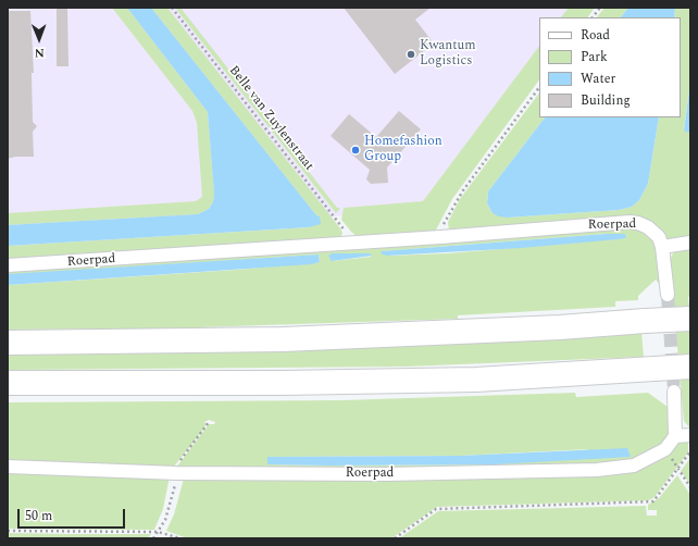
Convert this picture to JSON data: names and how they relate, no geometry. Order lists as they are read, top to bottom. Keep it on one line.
{"streets":{"street":["Roerpad"],"path":["Belle van Zuylenstraat"]},"crossings":[["Belle van Zuylenstraat","Roerpad"]],"places":["Kwantum Logistics","Homefashion Group"],"legend":["Road","Park","Water","Building"],"scale_bar":"50 m","north":"bottom"}
